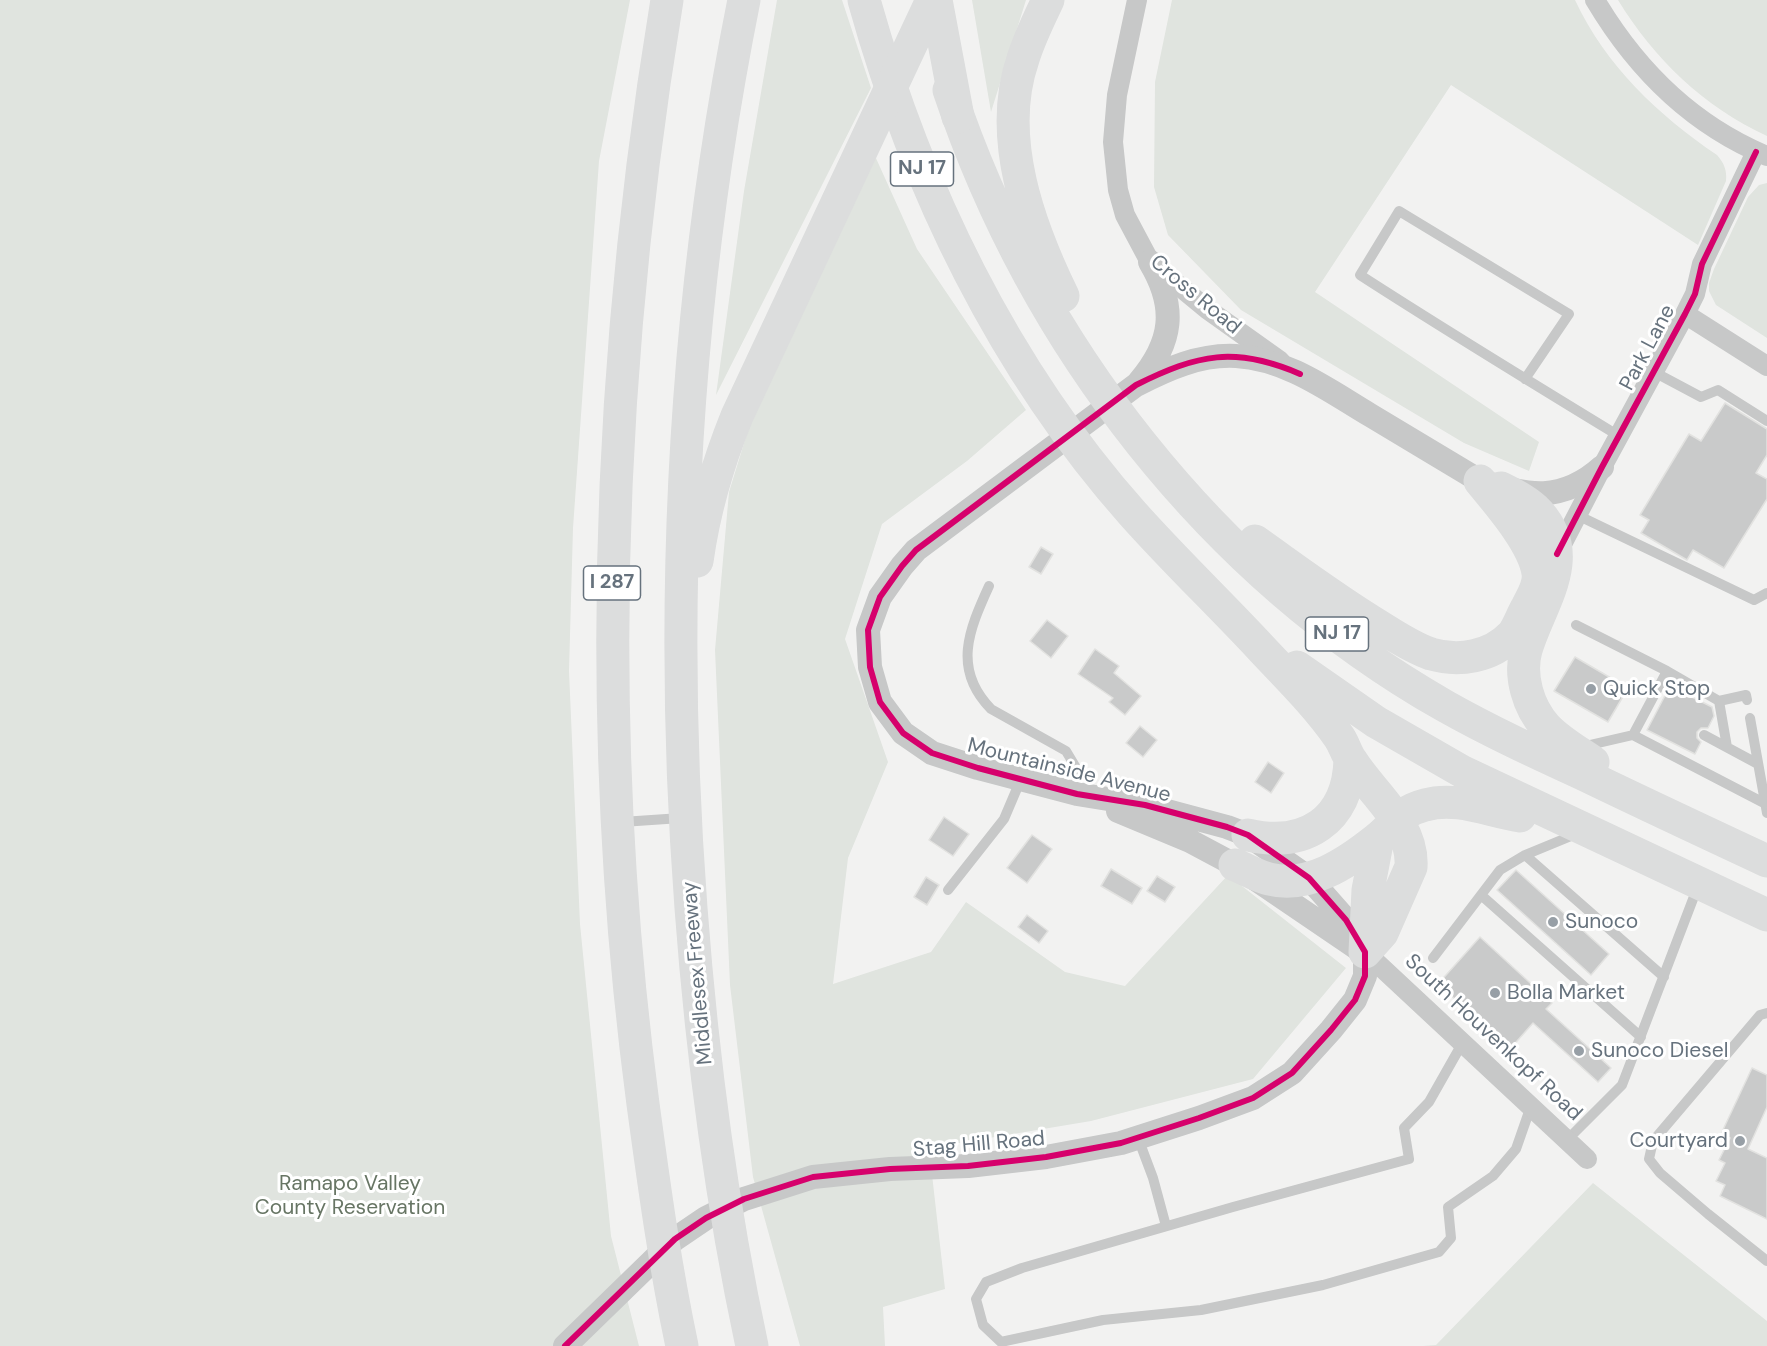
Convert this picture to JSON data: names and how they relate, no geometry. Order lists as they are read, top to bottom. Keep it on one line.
{"streets":{"highway":["NJ 17","I 287","Middlesex Freeway"],"street":["Cross Road","Park Lane","Mountainside Avenue","South Houvenkopf Road","Stag Hill Road"]},"crossings":[["Cross Road","Mountainside Avenue"],["Mountainside Avenue","South Houvenkopf Road"],["Mountainside Avenue","Stag Hill Road"],["South Houvenkopf Road","Stag Hill Road"]],"parks":["Ramapo Valley County Reservation"],"places":["Quick Stop","Sunoco","Bolla Market","Sunoco Diesel","Courtyard"]}
